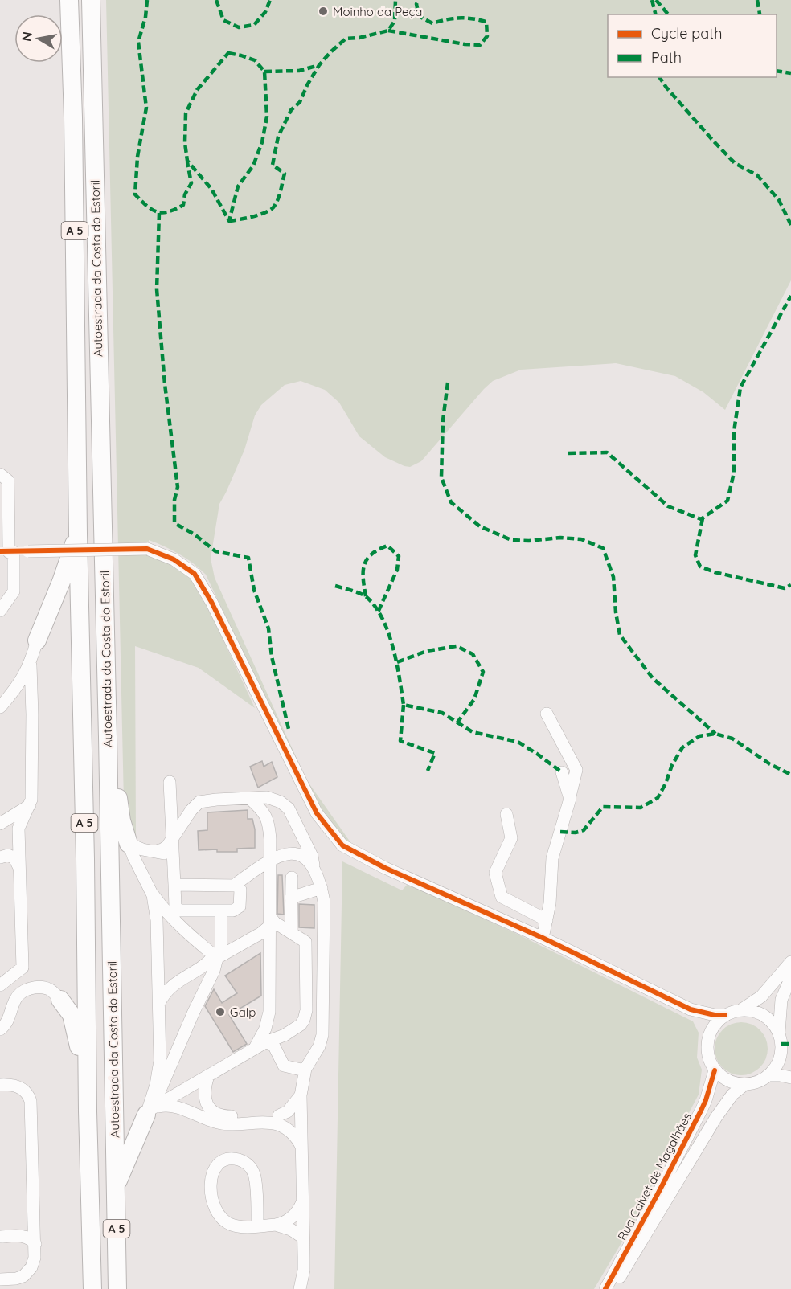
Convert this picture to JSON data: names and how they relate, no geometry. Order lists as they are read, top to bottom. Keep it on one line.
{"streets":{"highway":["A 5","Autoestrada da Costa do Estoril"],"street":["Rua Calvet de Magalhães"]},"places":["Moinho da Peça","Galp"],"legend":["Cycle path","Path"],"north":"left"}
